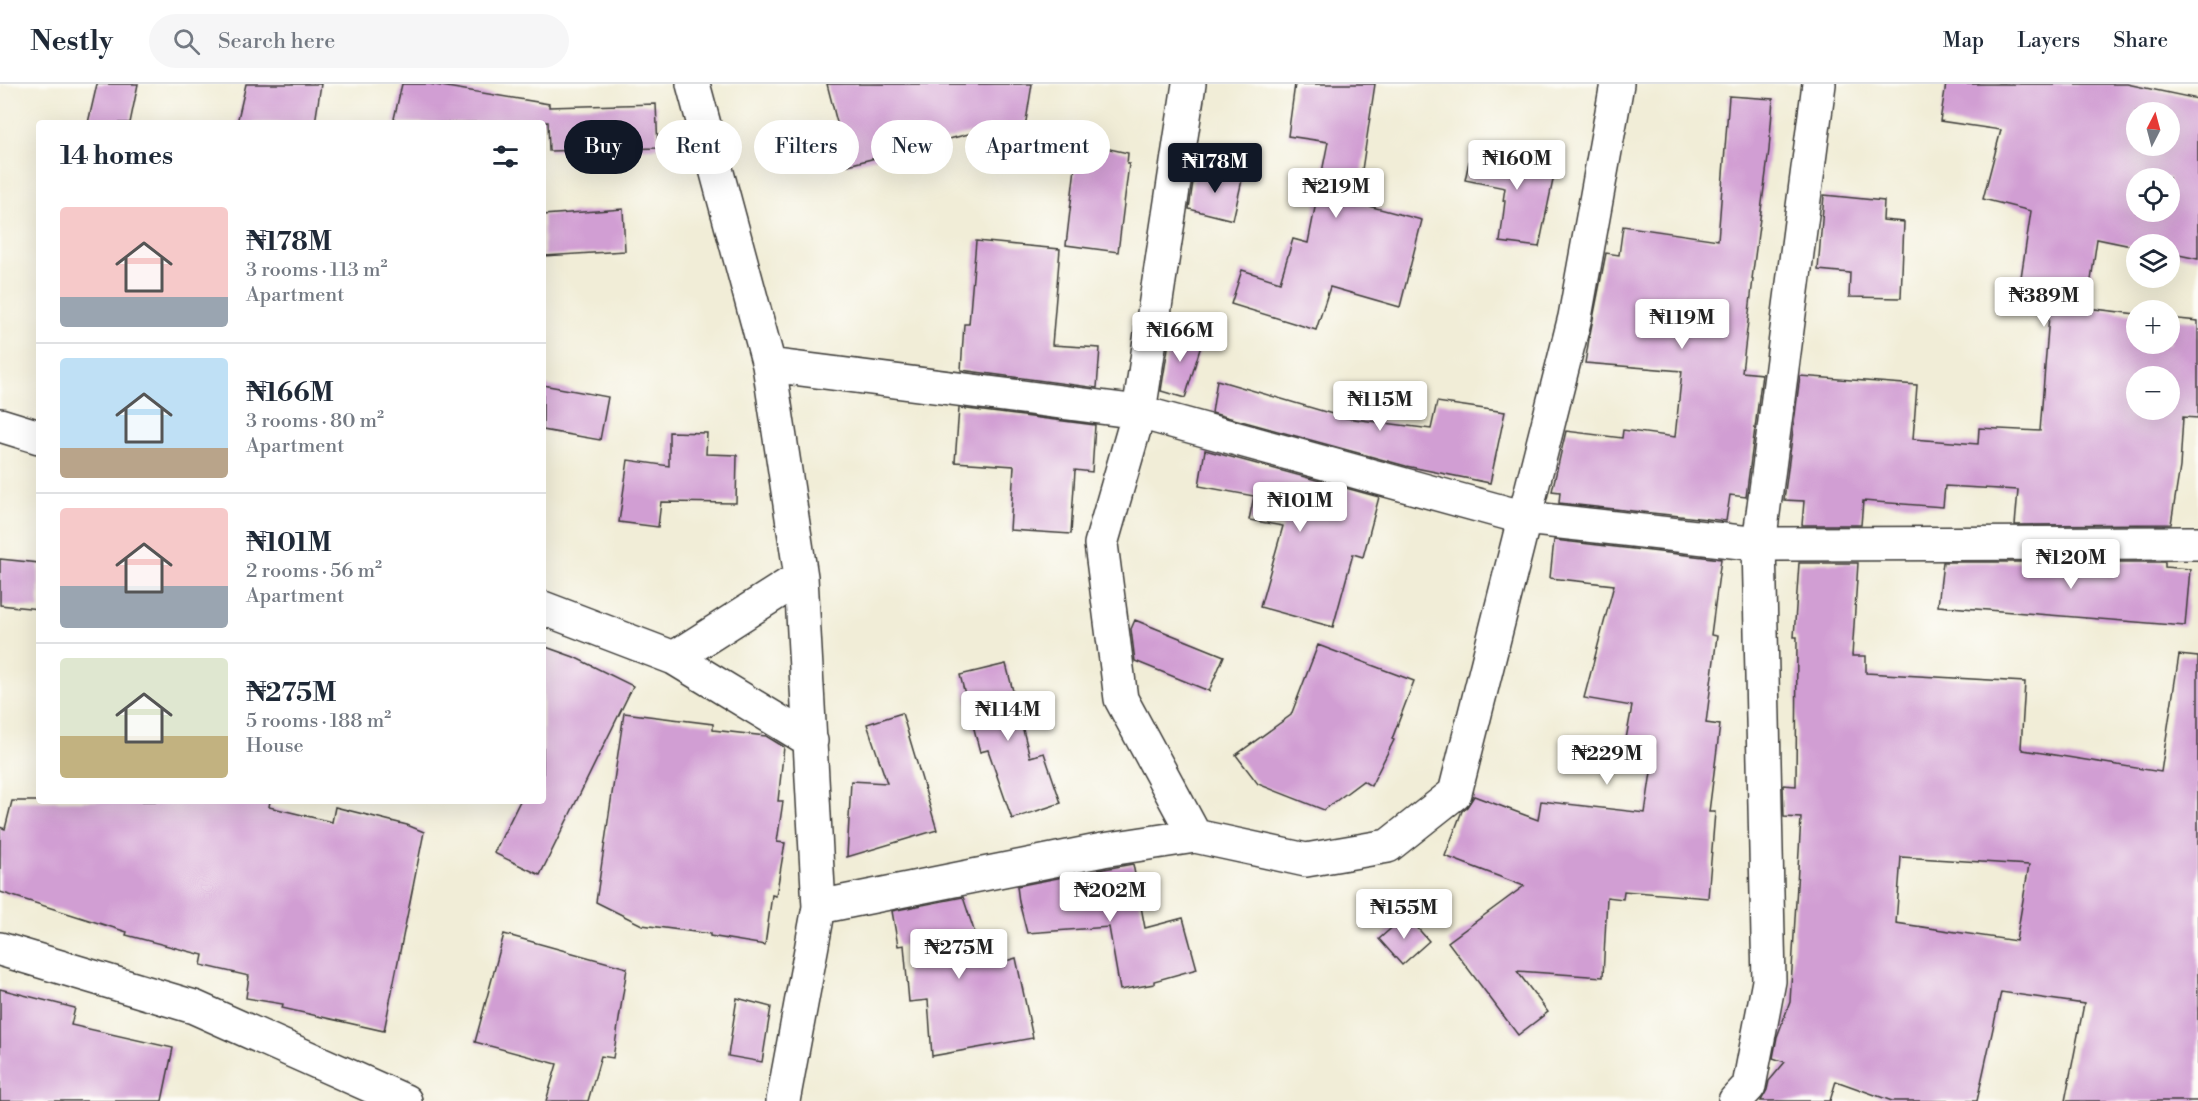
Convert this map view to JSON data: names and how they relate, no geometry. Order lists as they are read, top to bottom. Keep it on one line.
{"north":"top","page":{"header":"Nestly","search":"Search here","nav":["Map","Layers","Share"],"map_buttons":["+","−"],"chip":["Buy","Rent","Filters","New","Apartment"],"heading":"14 homes","price":["₦160M","₦178M","₦219M","₦389M","₦119M","₦166M","₦115M","₦101M","₦120M","₦114M","₦229M","₦202M","₦155M","₦275M"],"list":[{"name":"₦178M","note":"3 rooms · 113 m² · Apartment"},{"name":"₦166M","note":"3 rooms · 80 m² · Apartment"},{"name":"₦101M","note":"2 rooms · 56 m² · Apartment"},{"name":"₦275M","note":"5 rooms · 188 m² · House"}]}}
